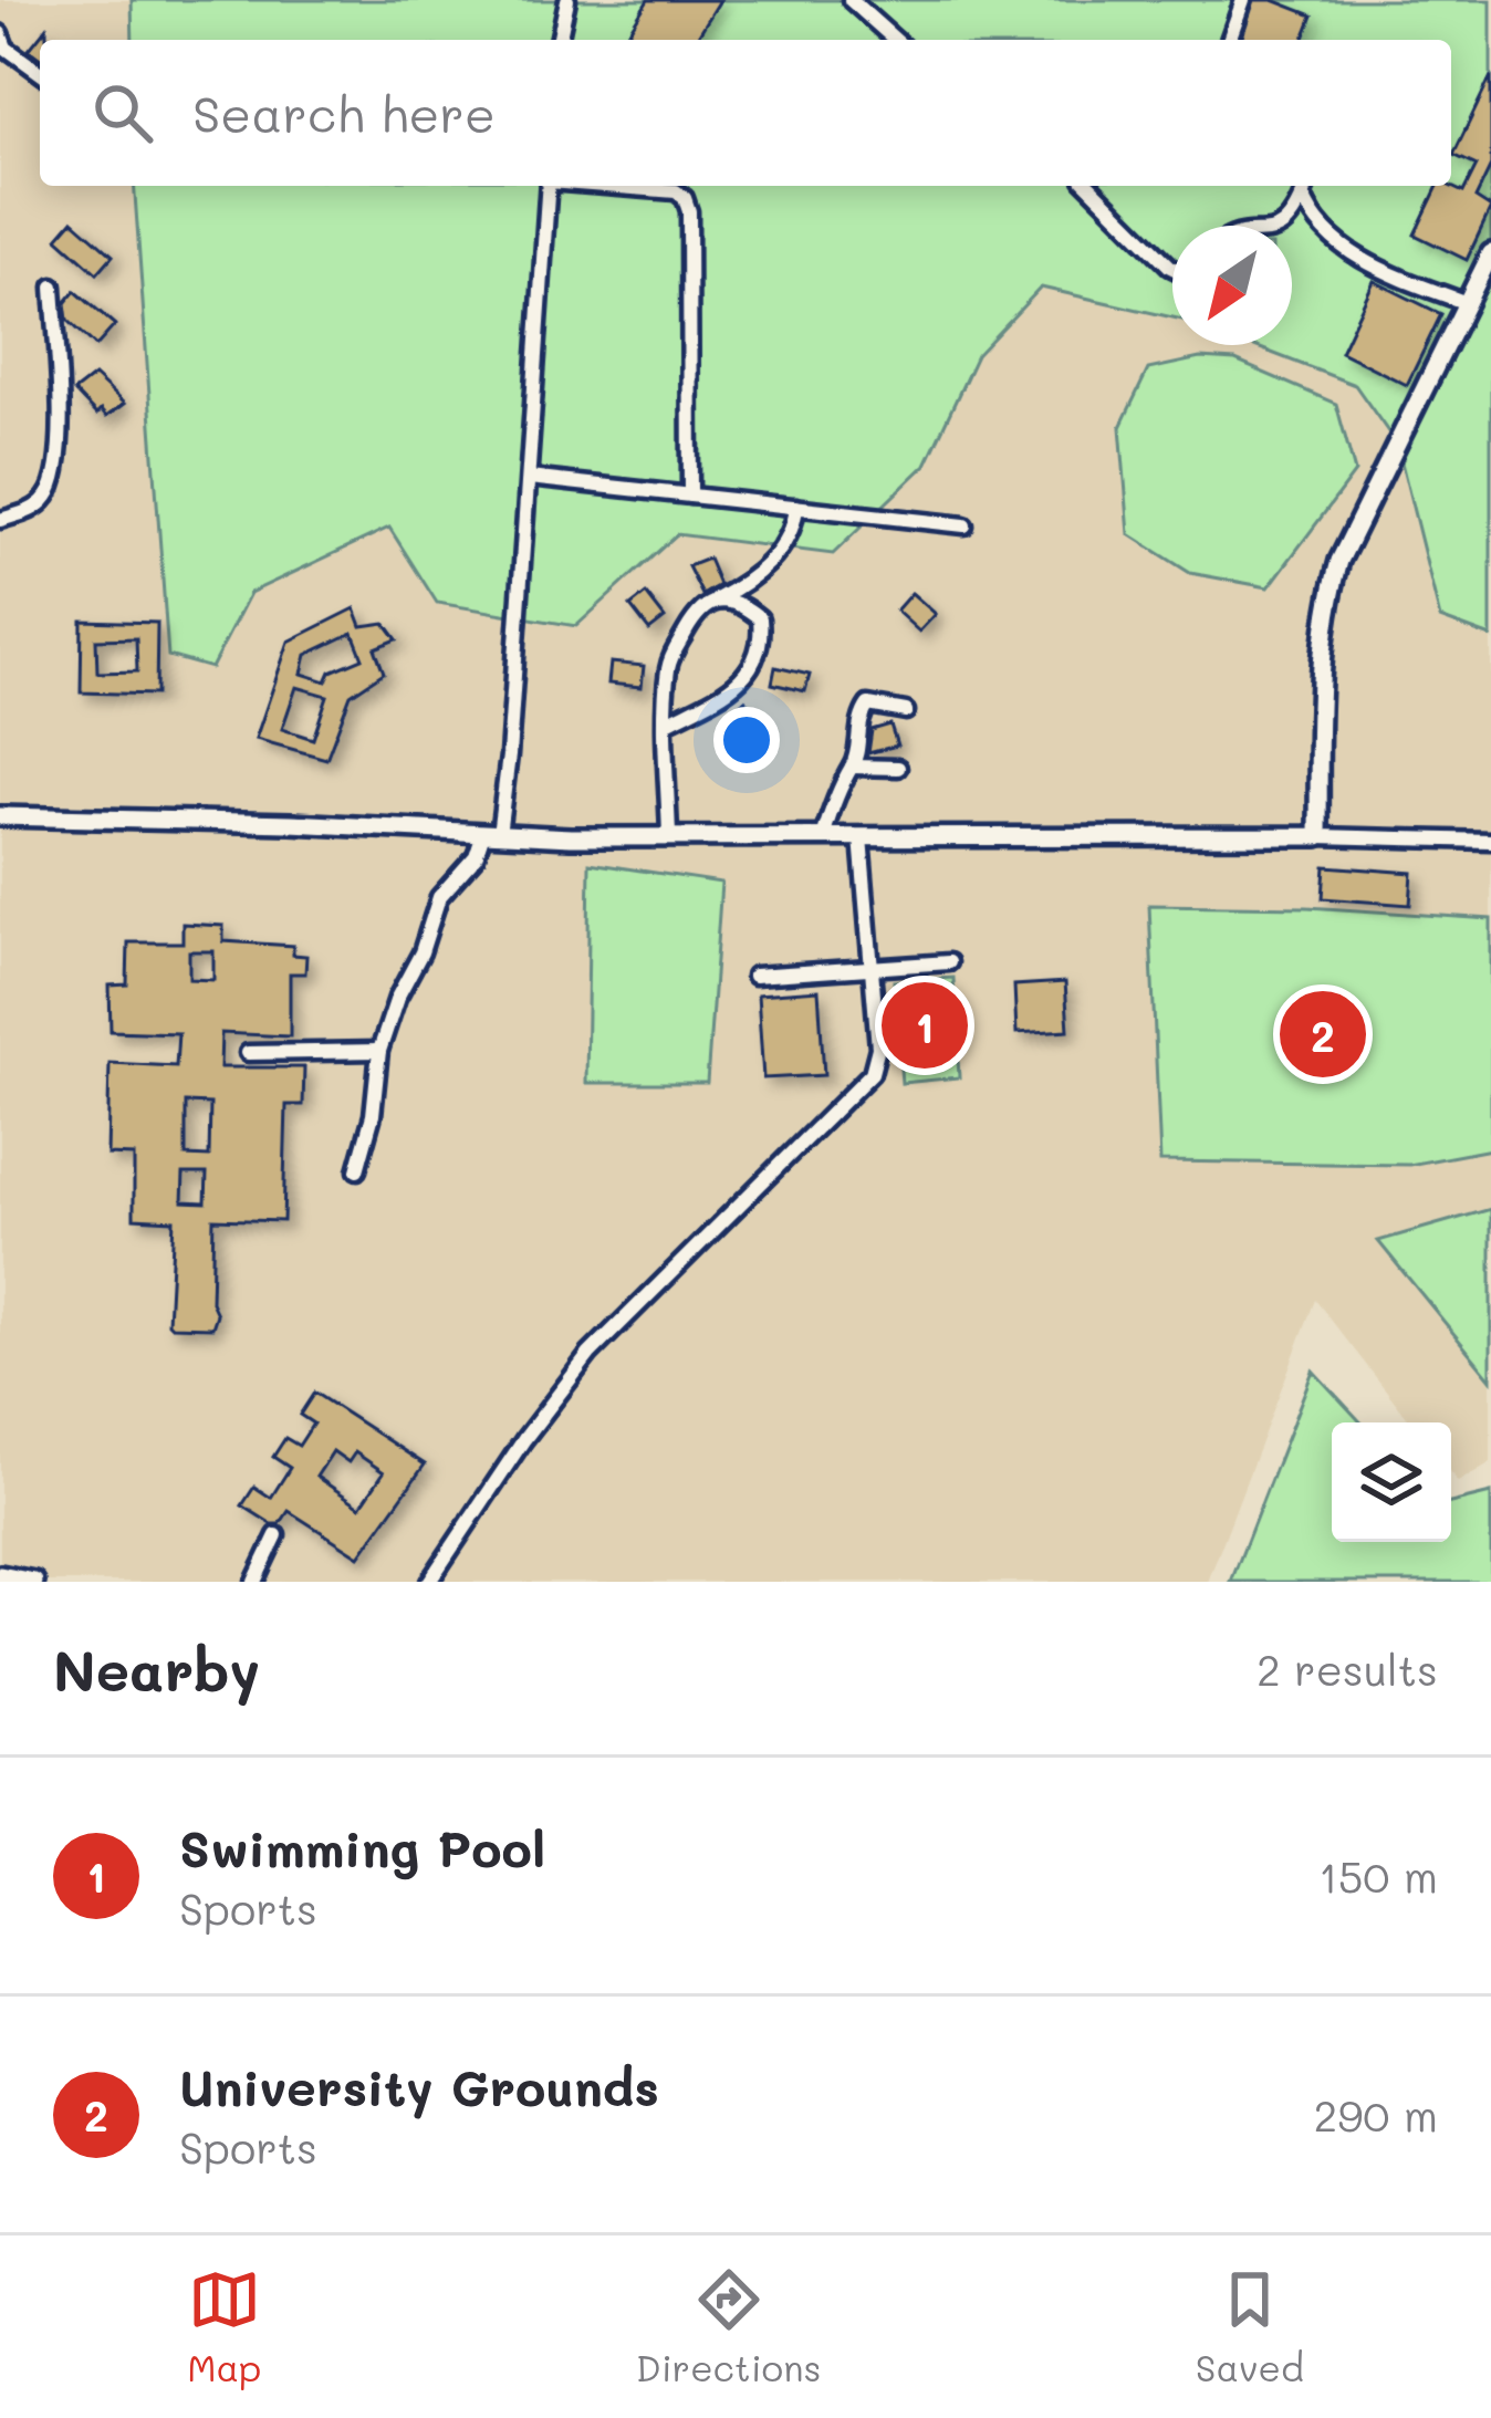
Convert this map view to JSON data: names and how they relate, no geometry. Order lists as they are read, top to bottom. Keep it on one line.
{"north":"bottom left","page":{"search":"Search here","pins":["1","2"],"heading":["Nearby","2 results"],"list":[{"mark":"1","name":"Swimming Pool","note":"Sports","value":"150 m"},{"mark":"2","name":"University Grounds","note":"Sports","value":"290 m"}],"nav":["Map","Directions","Saved"]}}
